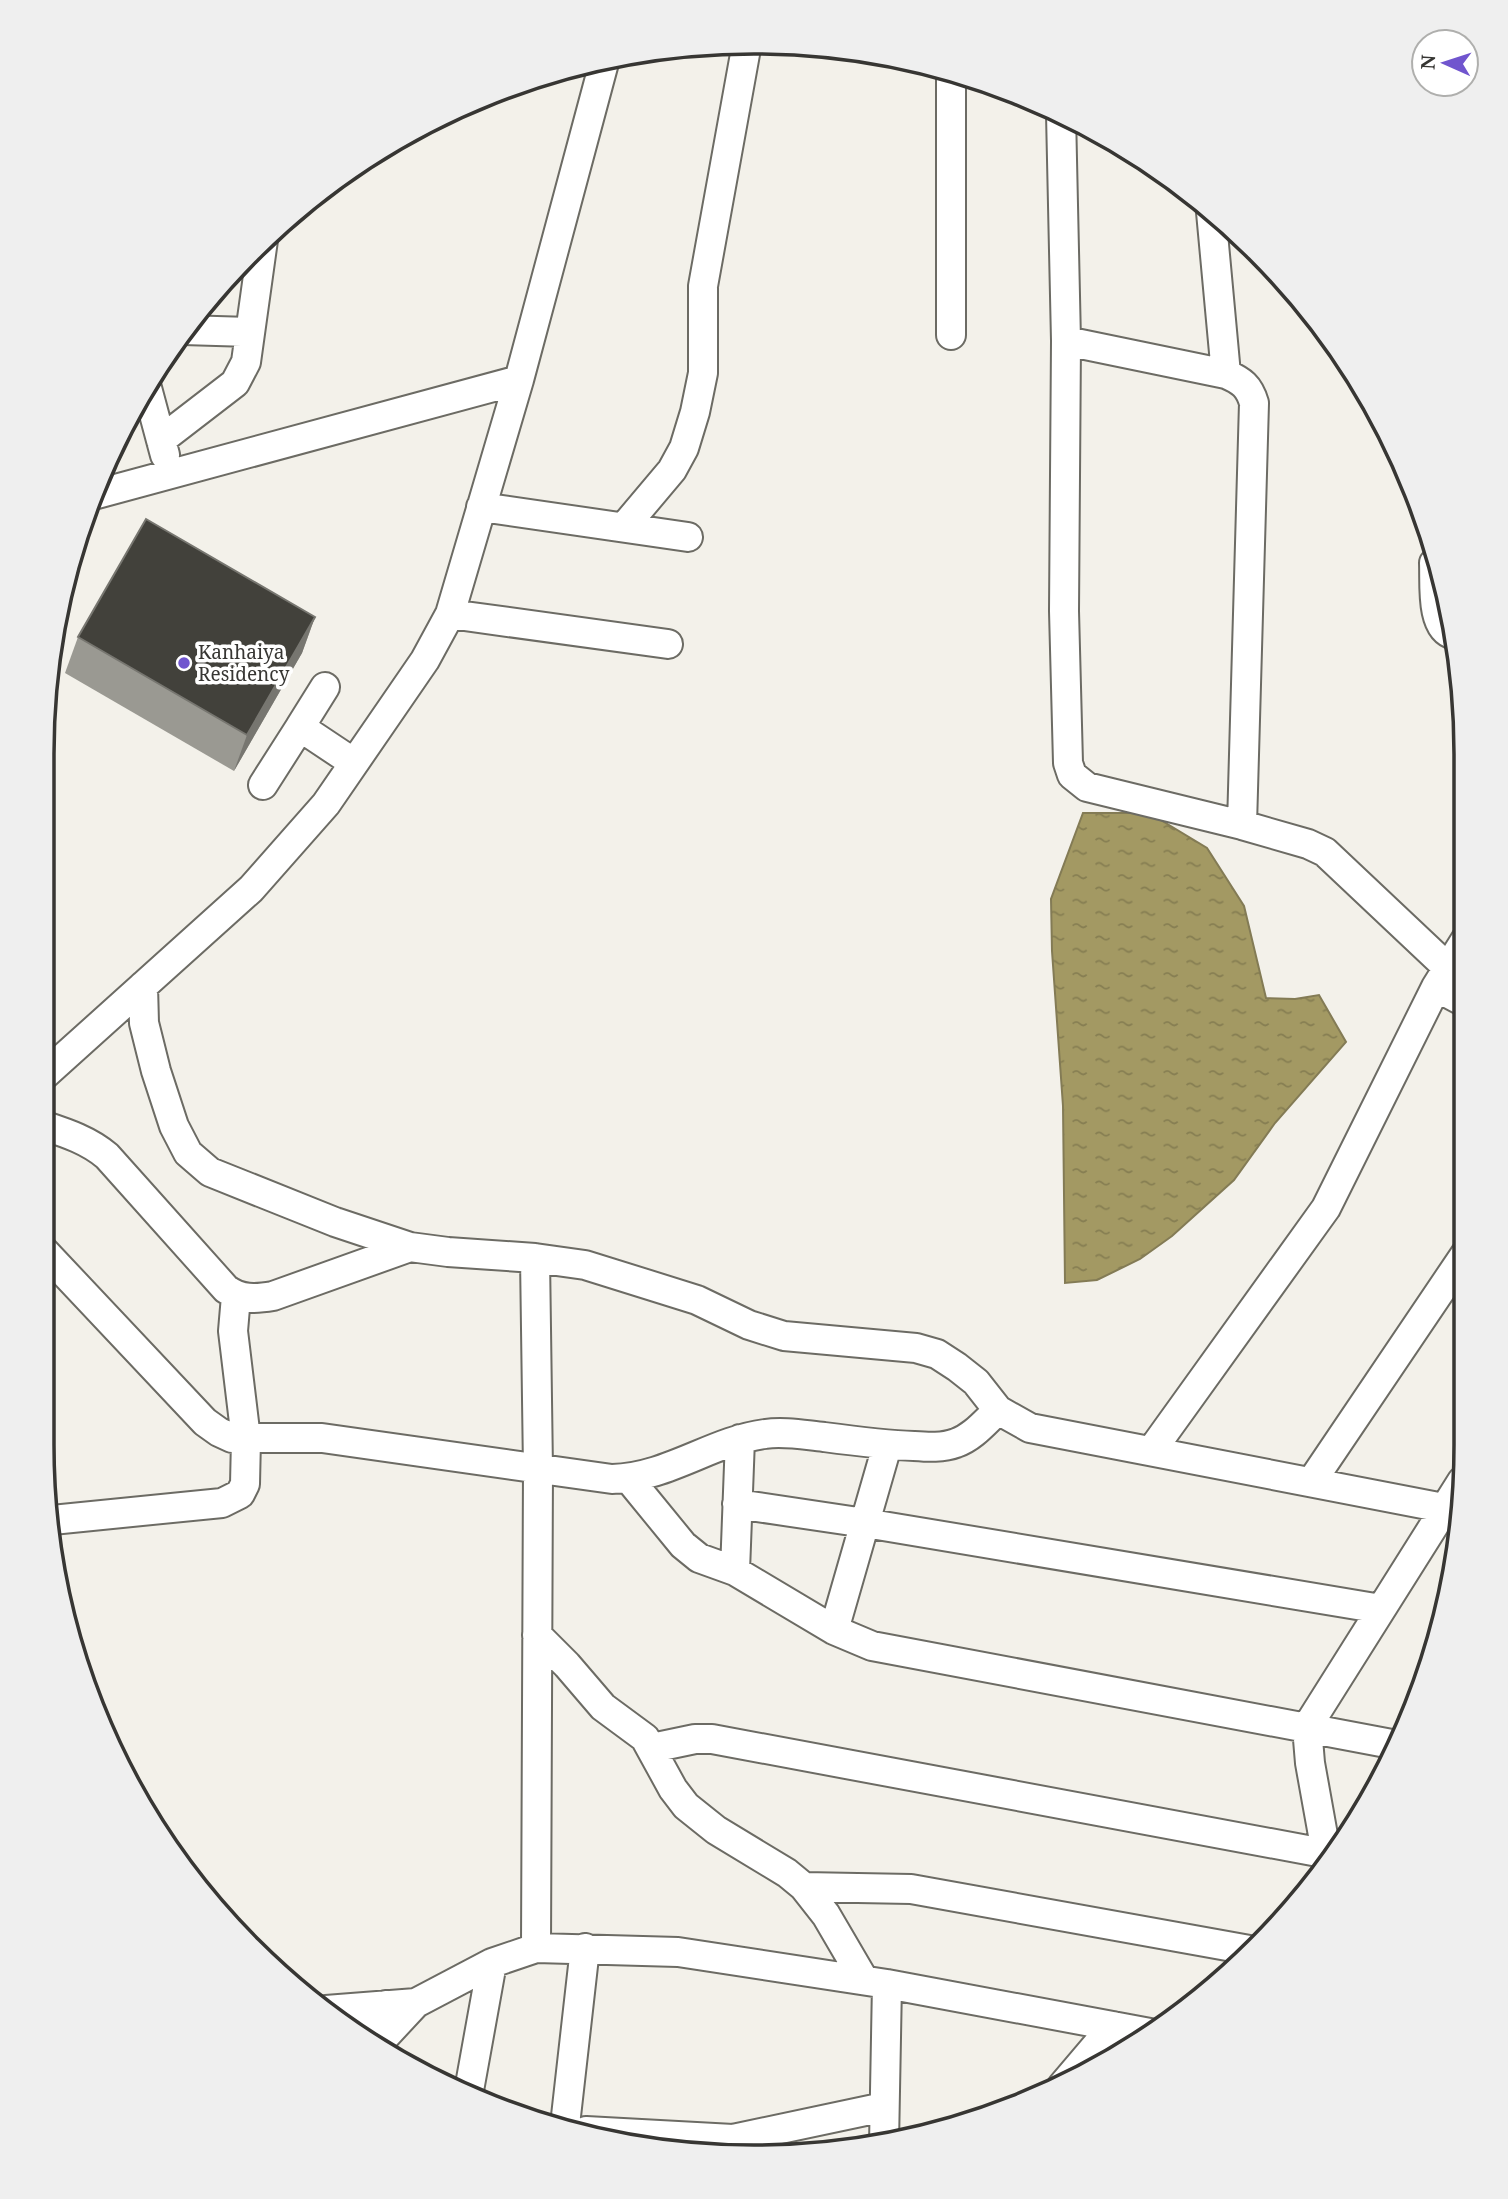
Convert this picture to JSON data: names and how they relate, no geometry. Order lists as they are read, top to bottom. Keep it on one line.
{"places":["Kanhaiya Residency"],"north":"left"}
